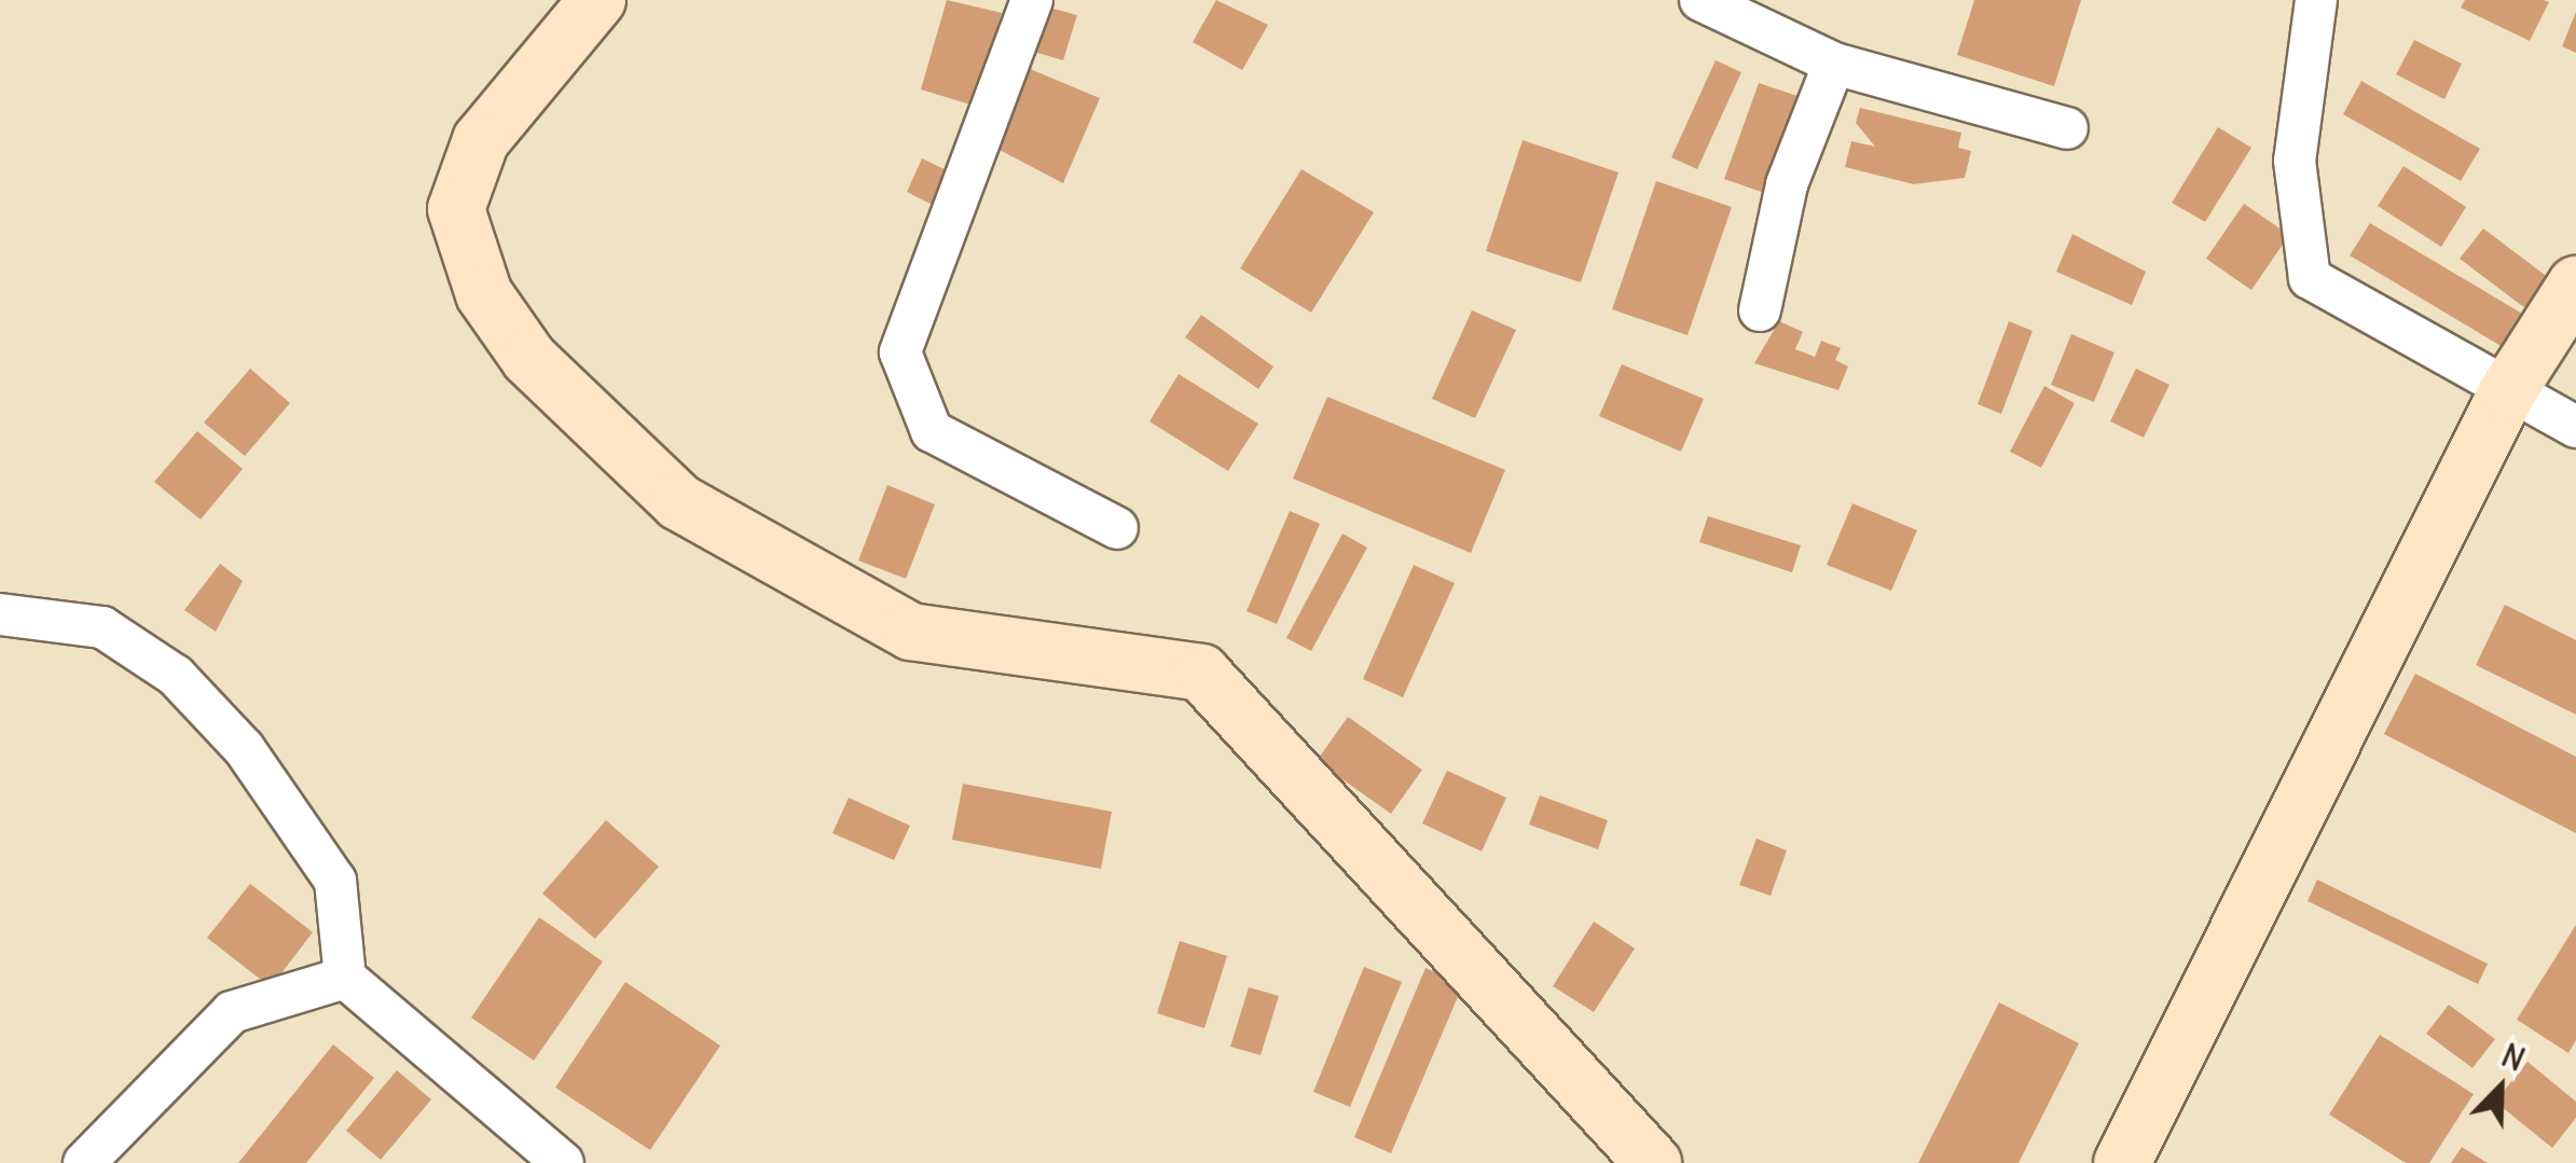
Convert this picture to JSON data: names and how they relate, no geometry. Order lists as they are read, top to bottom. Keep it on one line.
{"north":"top right"}
